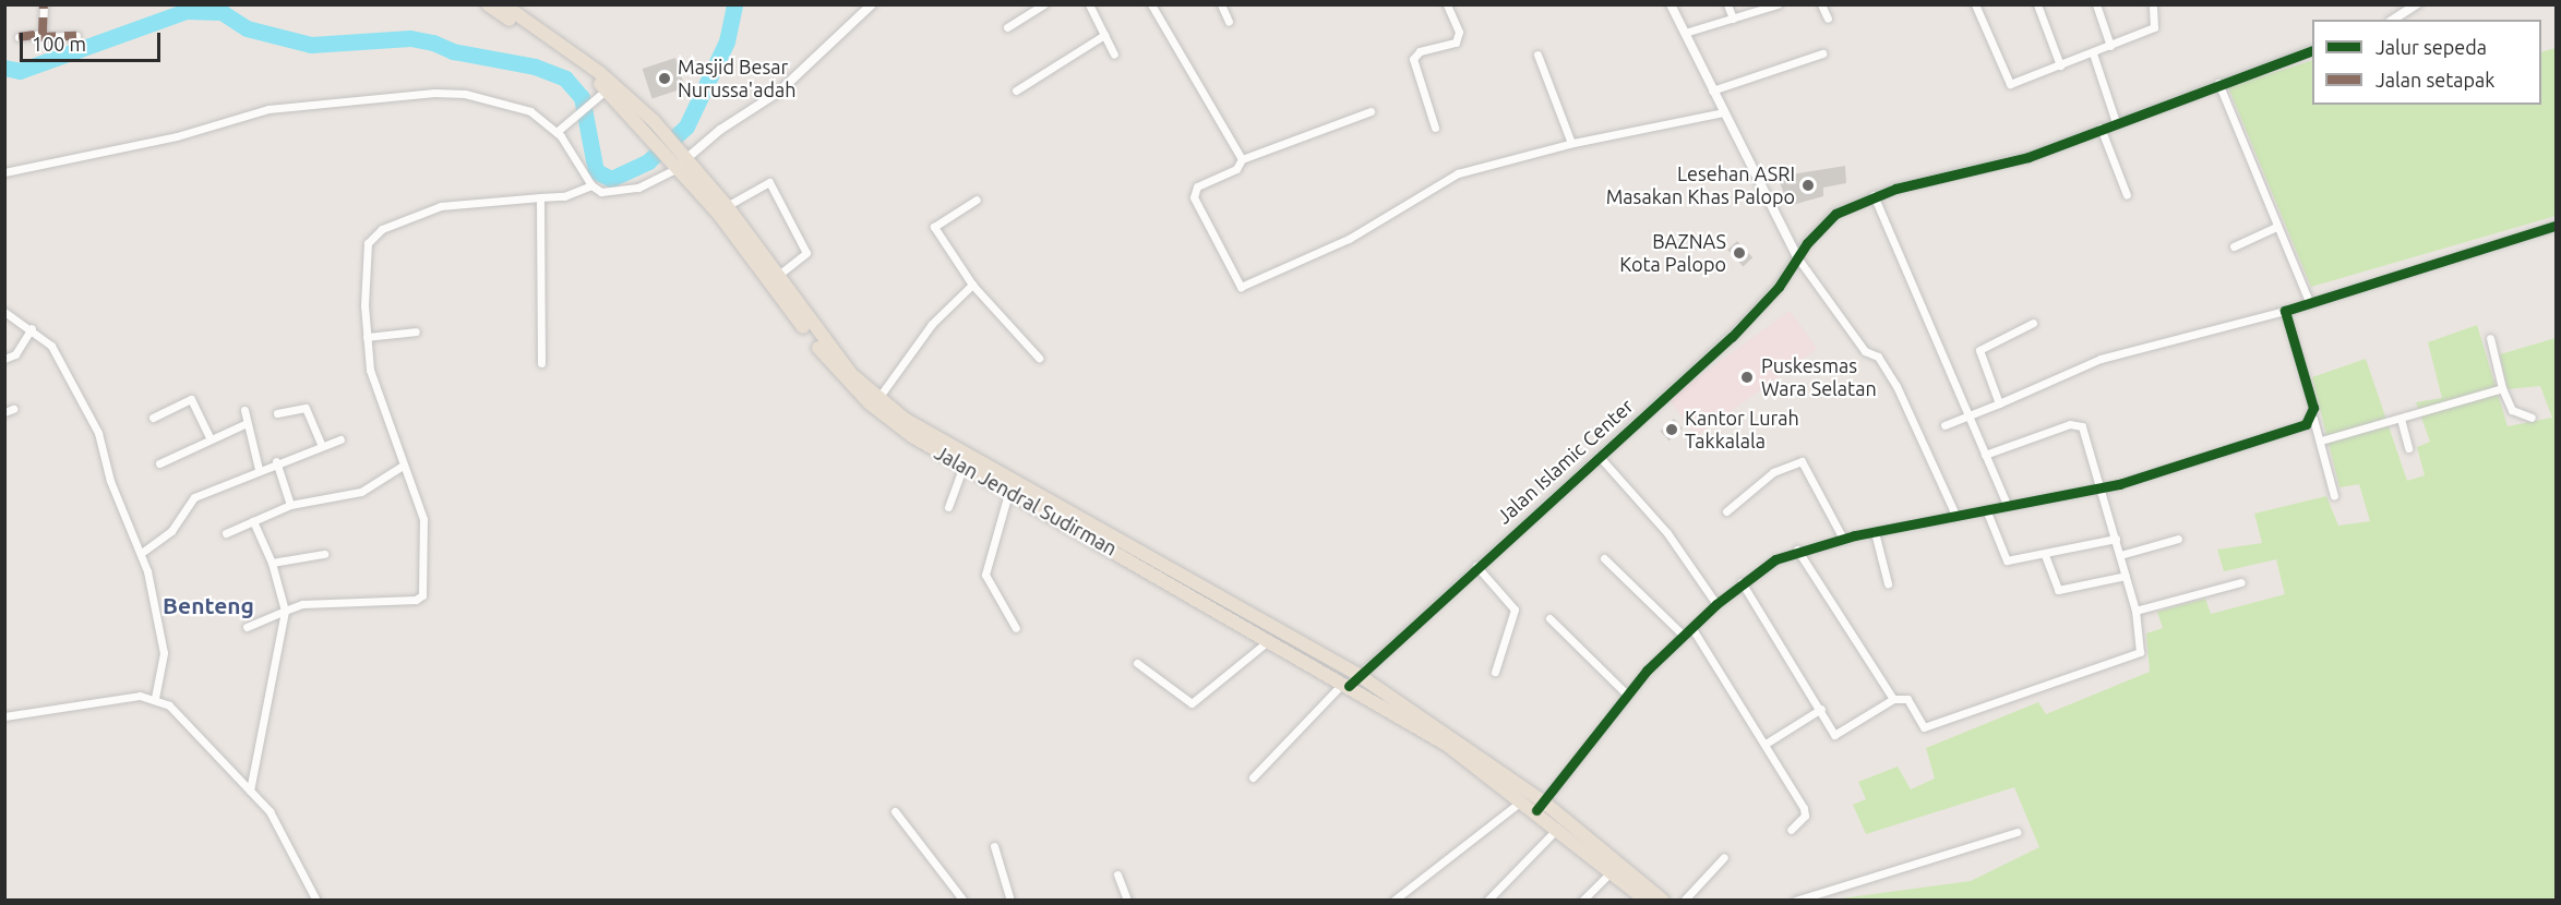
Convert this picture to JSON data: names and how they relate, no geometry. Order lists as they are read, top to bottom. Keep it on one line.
{"streets":{"highway":["Jalan Jendral Sudirman"],"street":["Jalan Islamic Center"]},"crossings":[["Jalan Islamic Center","Jalan Jendral Sudirman"]],"districts":["Benteng"],"places":["Masjid Besar Nurussa'adah","Lesehan ASRI Masakan Khas Palopo","BAZNAS Kota Palopo","Puskesmas Wara Selatan","Kantor Lurah Takkalala"],"legend":["Jalur sepeda","Jalan setapak"],"scale_bar":"100 m"}
